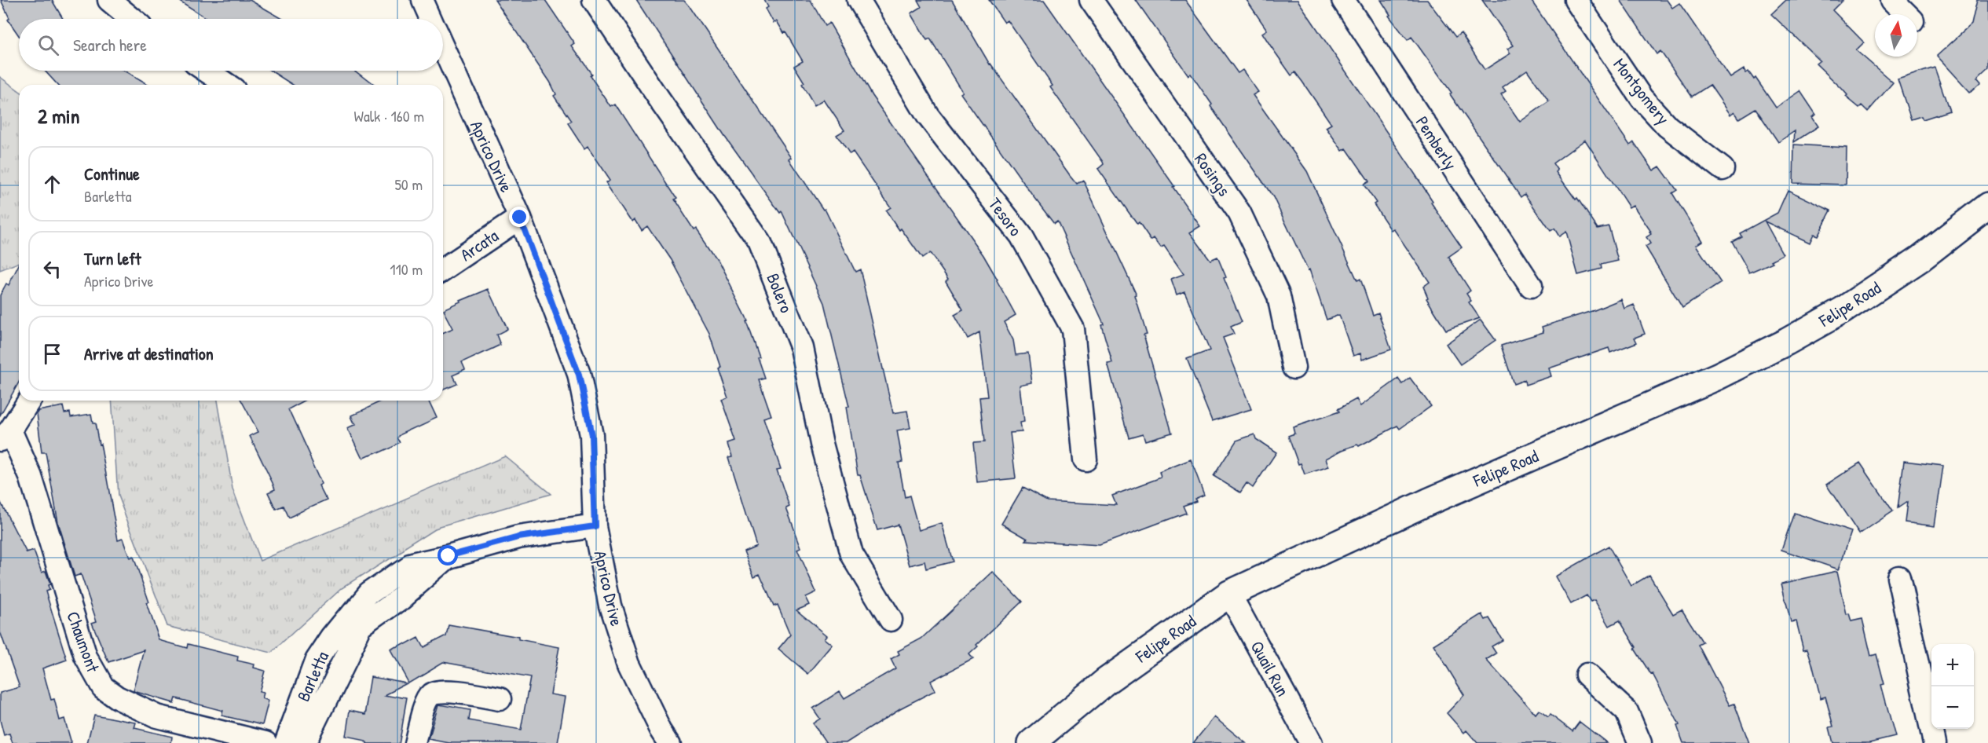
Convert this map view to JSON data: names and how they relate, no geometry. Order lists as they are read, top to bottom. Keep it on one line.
{"streets":{"main road":["Felipe Road"],"street":["Montgomery","Pemberly","Aprico Drive","Rosings","Tesoro","Arcata","Bolero","Chaumont","Quail Run","Barletta"]},"crossings":[["Aprico Drive","Arcata"],["Aprico Drive","Barletta"],["Felipe Road","Quail Run"]],"north":"top","page":{"search":"Search here","heading":["2 min","Walk · 160 m"],"list":[["Continue","Barletta","50 m"],["Turn left","Aprico Drive","110 m"],"Arrive at destination"],"map_buttons":["+","−"]}}
